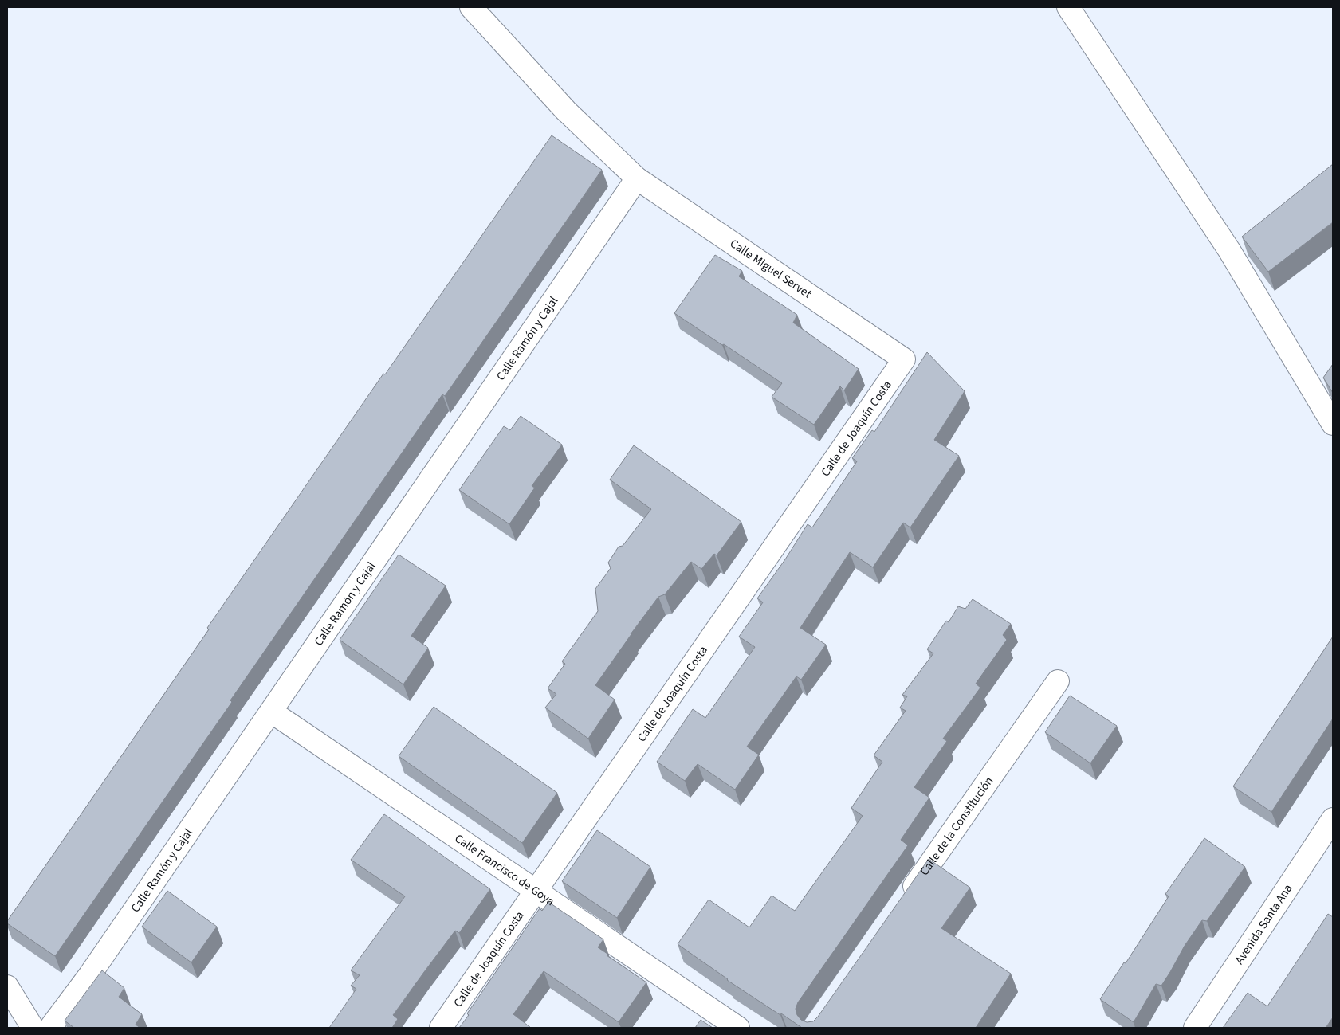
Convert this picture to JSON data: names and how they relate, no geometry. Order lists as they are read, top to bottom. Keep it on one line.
{"streets":{"street":["Calle Miguel Servet","Calle Ramón y Cajal","Calle de Joaquín Costa","Calle de la Constitución","Calle Francisco de Goya","Avenida Santa Ana"]},"crossings":[["Calle Miguel Servet","Calle Ramón y Cajal"],["Calle Miguel Servet","Calle de Joaquín Costa"],["Calle Ramón y Cajal","Calle Francisco de Goya"],["Calle de Joaquín Costa","Calle Francisco de Goya"]]}
